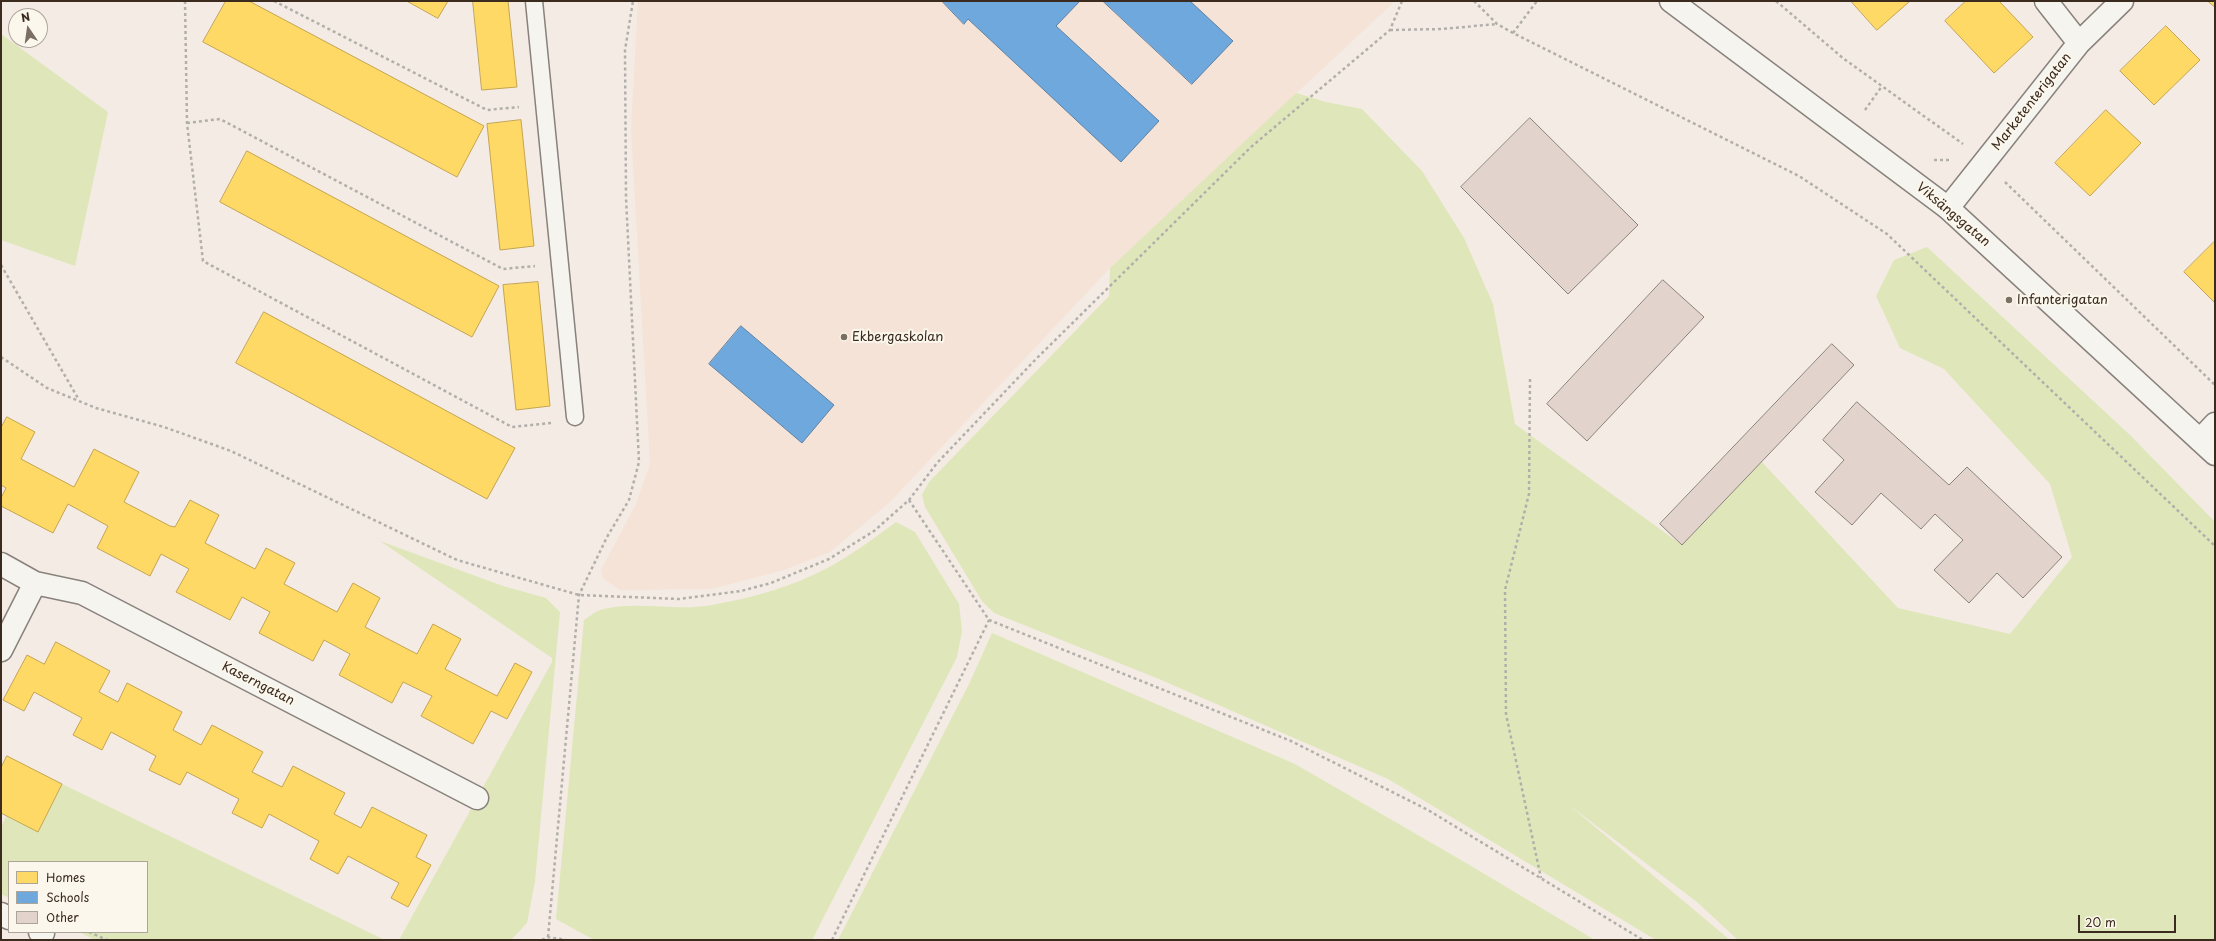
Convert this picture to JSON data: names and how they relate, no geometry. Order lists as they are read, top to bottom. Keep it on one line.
{"streets":{"street":["Marketenterigatan","Viksängsgatan","Kaserngatan"]},"crossings":[["Marketenterigatan","Viksängsgatan"]],"places":["Infanterigatan","Ekbergaskolan"],"legend":["Homes","Schools","Other"],"scale_bar":"20 m","north":"top"}
